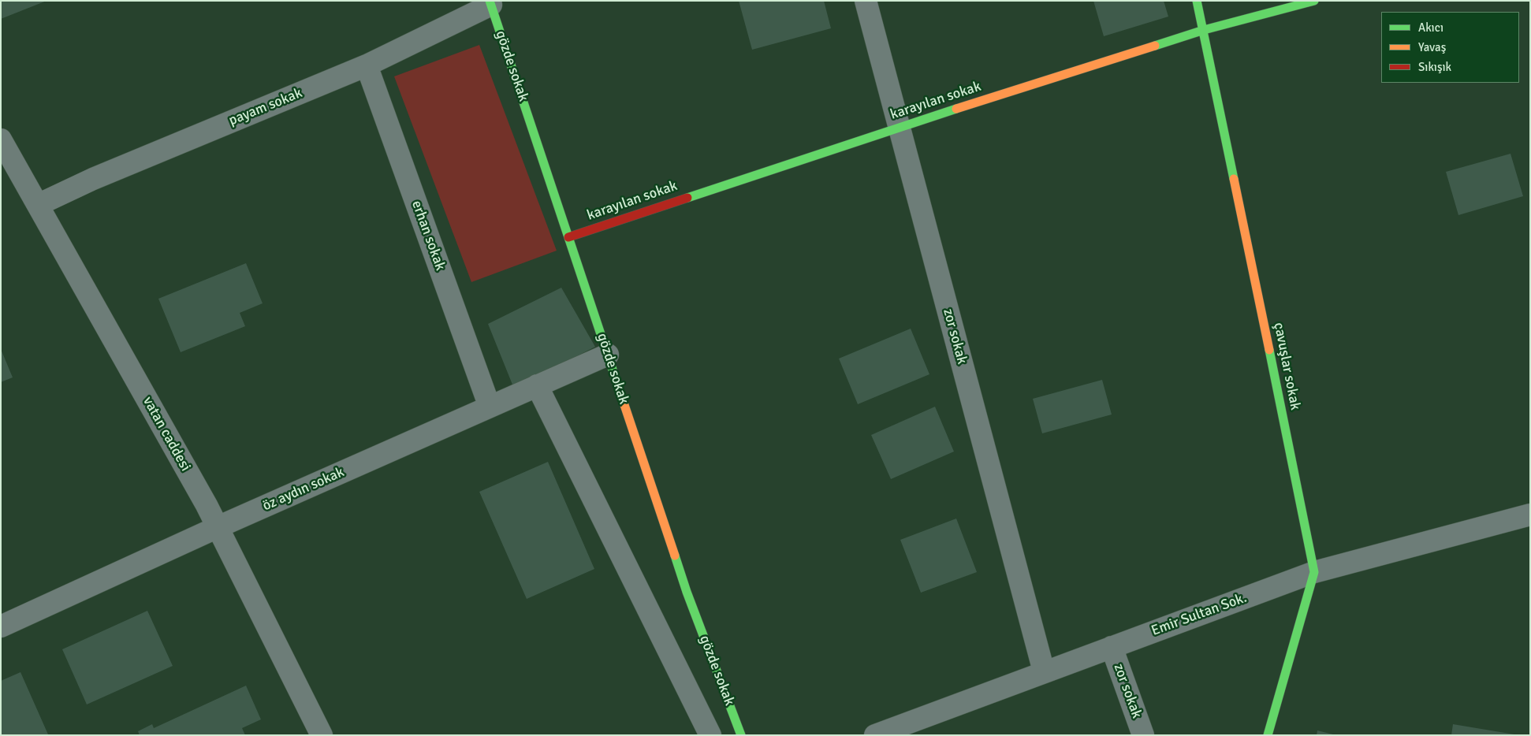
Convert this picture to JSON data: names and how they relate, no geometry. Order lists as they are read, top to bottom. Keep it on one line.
{"streets":{"street":["gözde sokak","karayılan sokak","payam sokak","erhan sokak","zor sokak","çavuşlar sokak","vatan caddesi","öz aydın sokak","Emir Sultan Sok."]},"crossings":[["gözde sokak","karayılan sokak"],["gözde sokak","payam sokak"],["gözde sokak","öz aydın sokak"],["karayılan sokak","zor sokak"],["karayılan sokak","çavuşlar sokak"],["payam sokak","erhan sokak"],["payam sokak","vatan caddesi"],["erhan sokak","öz aydın sokak"],["zor sokak","Emir Sultan Sok."],["çavuşlar sokak","Emir Sultan Sok."],["vatan caddesi","öz aydın sokak"]],"legend":["Akıcı","Yavaş","Sıkışık"]}
